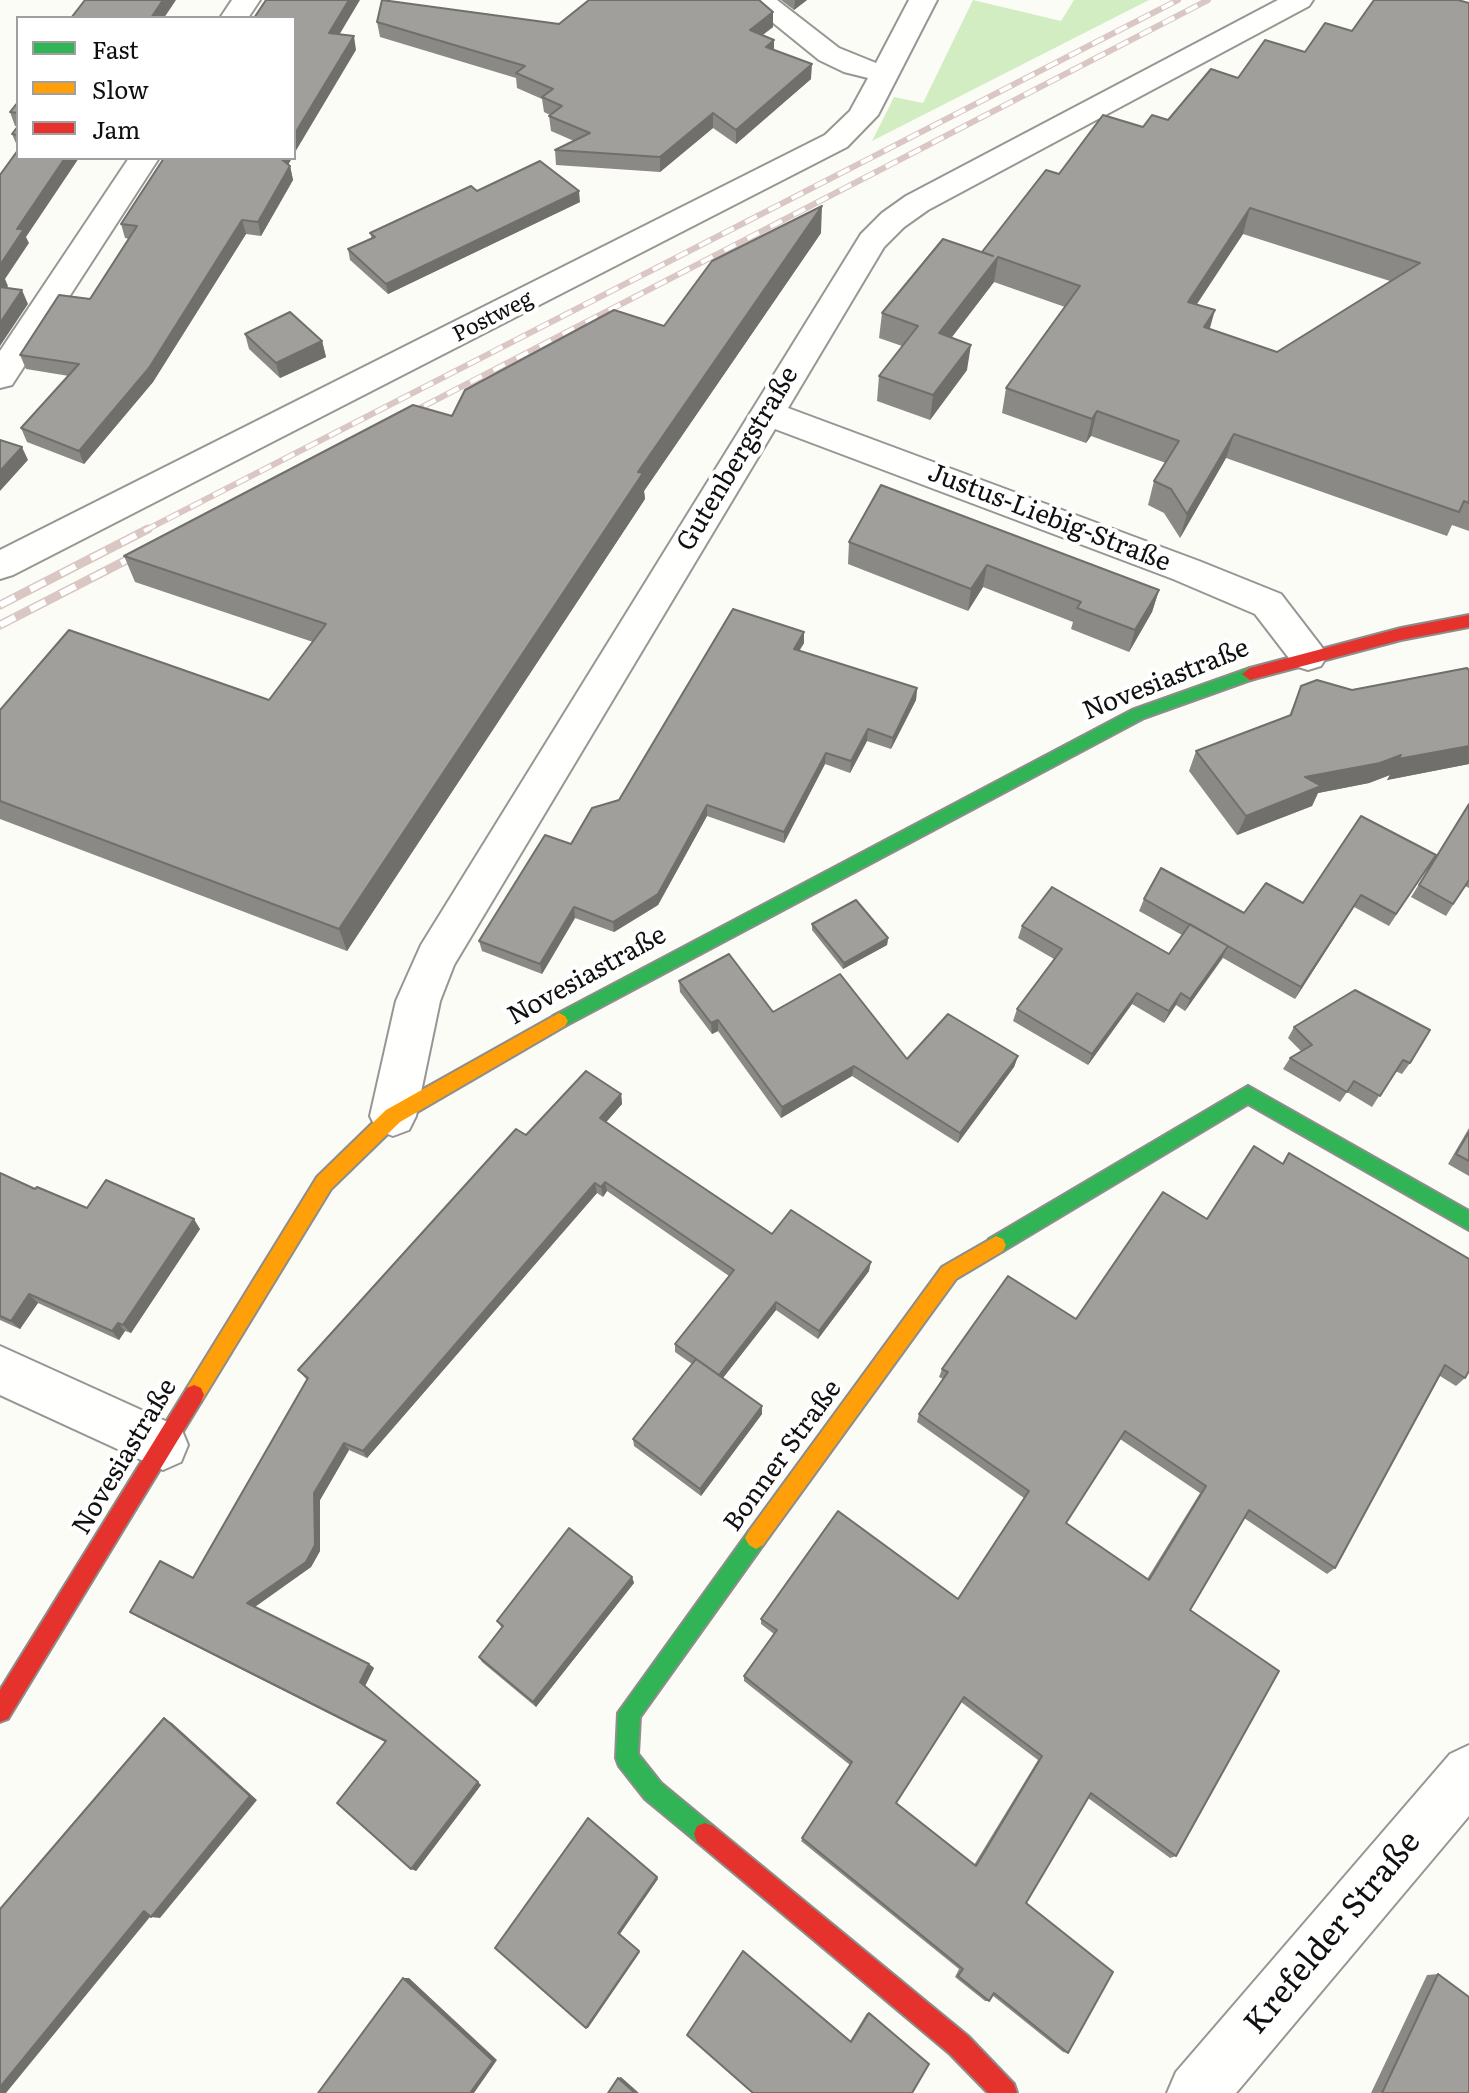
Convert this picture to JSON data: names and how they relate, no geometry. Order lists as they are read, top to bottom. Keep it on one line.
{"streets":{"street":["Postweg","Gutenbergstraße","Justus-Liebig-Straße","Novesiastraße","Bonner Straße","Krefelder Straße"]},"crossings":[["Gutenbergstraße","Justus-Liebig-Straße"],["Gutenbergstraße","Novesiastraße"],["Justus-Liebig-Straße","Novesiastraße"]],"legend":["Fast","Slow","Jam"]}
